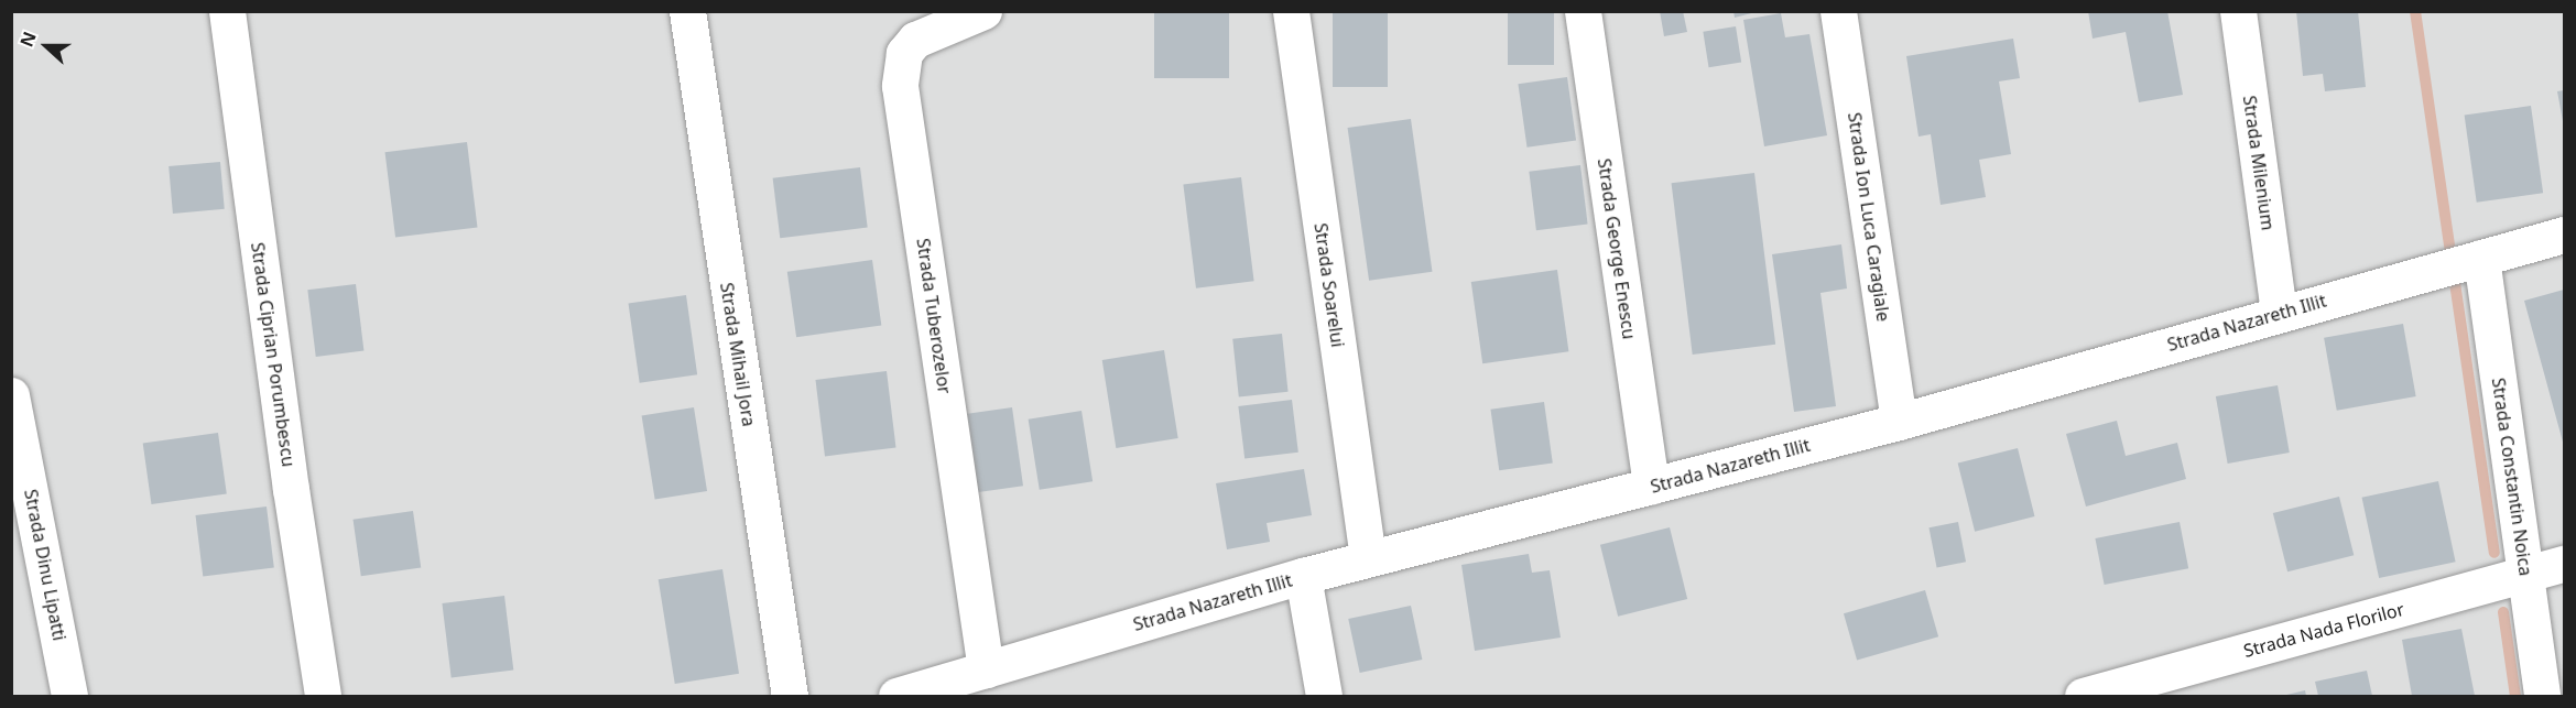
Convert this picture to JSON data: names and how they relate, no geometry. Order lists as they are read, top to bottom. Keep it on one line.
{"streets":{"street":["Strada Milenium","Strada Ion Luca Caragiale","Strada George Enescu","Strada Soarelui","Strada Tuberozelor","Strada Nazareth Illit","Strada Ciprian Porumbescu","Strada Mihail Jora","Strada Constantin Noica","Strada Dinu Lipatti","Strada Nada Florilor"]},"crossings":[["Strada Milenium","Strada Nazareth Illit"],["Strada Ion Luca Caragiale","Strada Nazareth Illit"],["Strada George Enescu","Strada Nazareth Illit"],["Strada Soarelui","Strada Nazareth Illit"],["Strada Tuberozelor","Strada Nazareth Illit"],["Strada Nazareth Illit","Strada Constantin Noica"],["Strada Constantin Noica","Strada Nada Florilor"]],"north":"left"}
